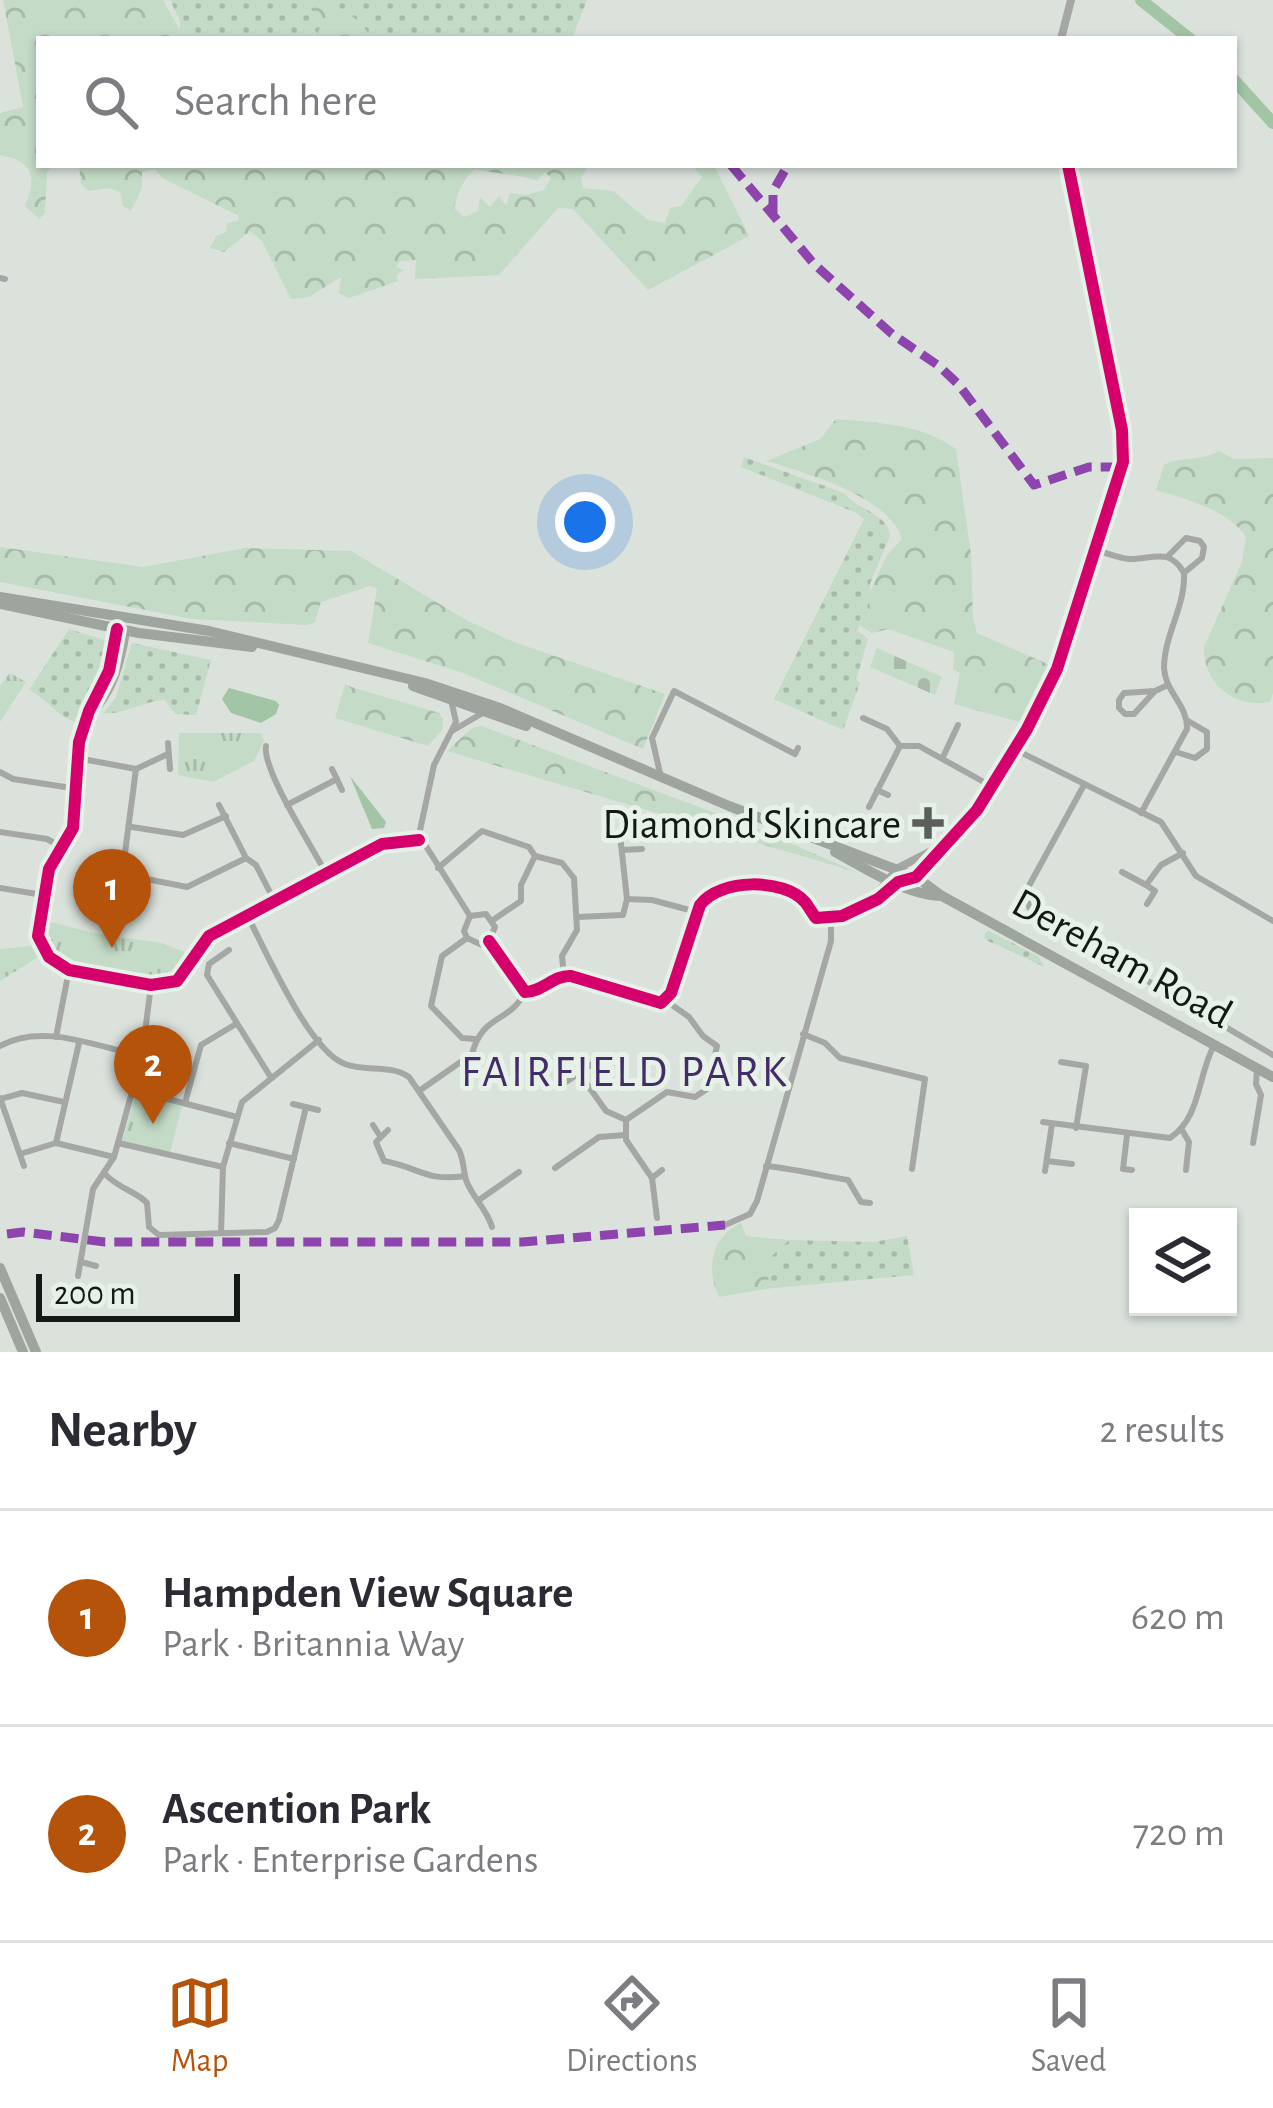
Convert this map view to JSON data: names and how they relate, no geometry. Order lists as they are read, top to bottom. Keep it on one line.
{"streets":{"highway":["Dereham Road"]},"districts":["FAIRFIELD PARK"],"places":{"health":["Diamond Skincare"]},"scale_bar":"200 m","page":{"search":"Search here","pins":["1","2"],"scale":"200 m","heading":["Nearby","2 results"],"list":[{"mark":"1","name":"Hampden View Square","note":"Park · Britannia Way","value":"620 m"},{"mark":"2","name":"Ascention Park","note":"Park · Enterprise Gardens","value":"720 m"}],"nav":["Map","Directions","Saved"]}}
